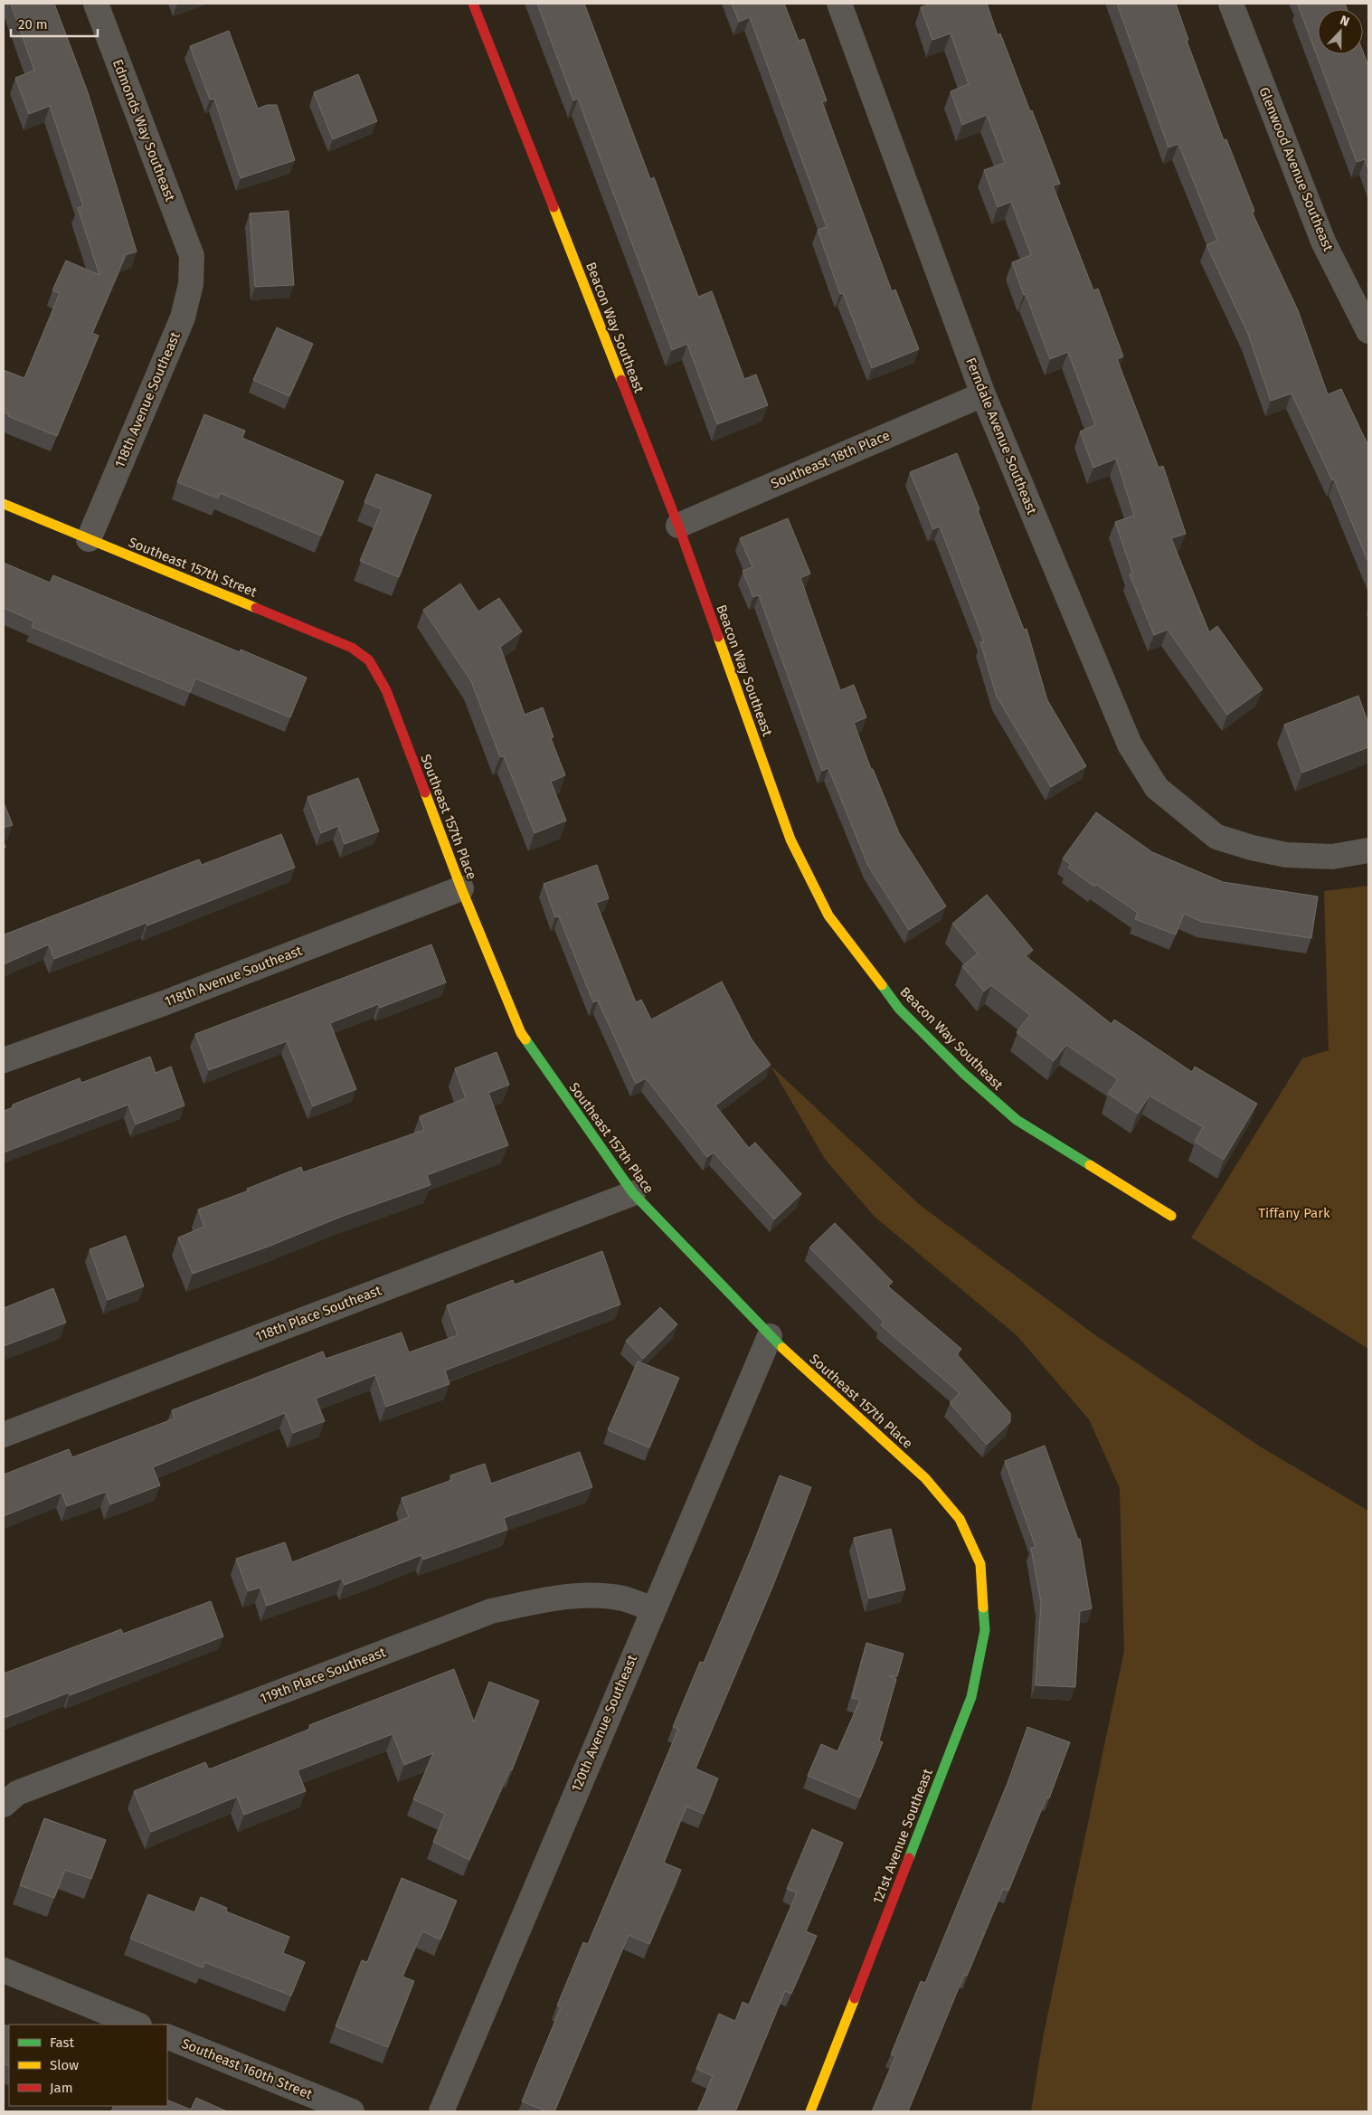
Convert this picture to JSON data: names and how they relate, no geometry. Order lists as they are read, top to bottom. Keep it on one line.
{"streets":{"street":["Edmonds Way Southeast","Glenwood Avenue Southeast","Beacon Way Southeast","118th Avenue Southeast","Ferndale Avenue Southeast","Southeast 18th Place","Southeast 157th Street","Southeast 157th Place","118th Place Southeast","119th Place Southeast","120th Avenue Southeast","121st Avenue Southeast","Southeast 160th Street"]},"crossings":[["Edmonds Way Southeast","118th Avenue Southeast"],["Beacon Way Southeast","Southeast 18th Place"],["118th Avenue Southeast","Southeast 157th Street"],["118th Avenue Southeast","Southeast 157th Place"],["Ferndale Avenue Southeast","Southeast 18th Place"],["Southeast 157th Street","Southeast 157th Place"],["Southeast 157th Place","118th Place Southeast"],["Southeast 157th Place","120th Avenue Southeast"],["Southeast 157th Place","121st Avenue Southeast"],["119th Place Southeast","120th Avenue Southeast"]],"parks":["Tiffany Park"],"legend":["Fast","Slow","Jam"],"scale_bar":"20 m","north":"top"}
